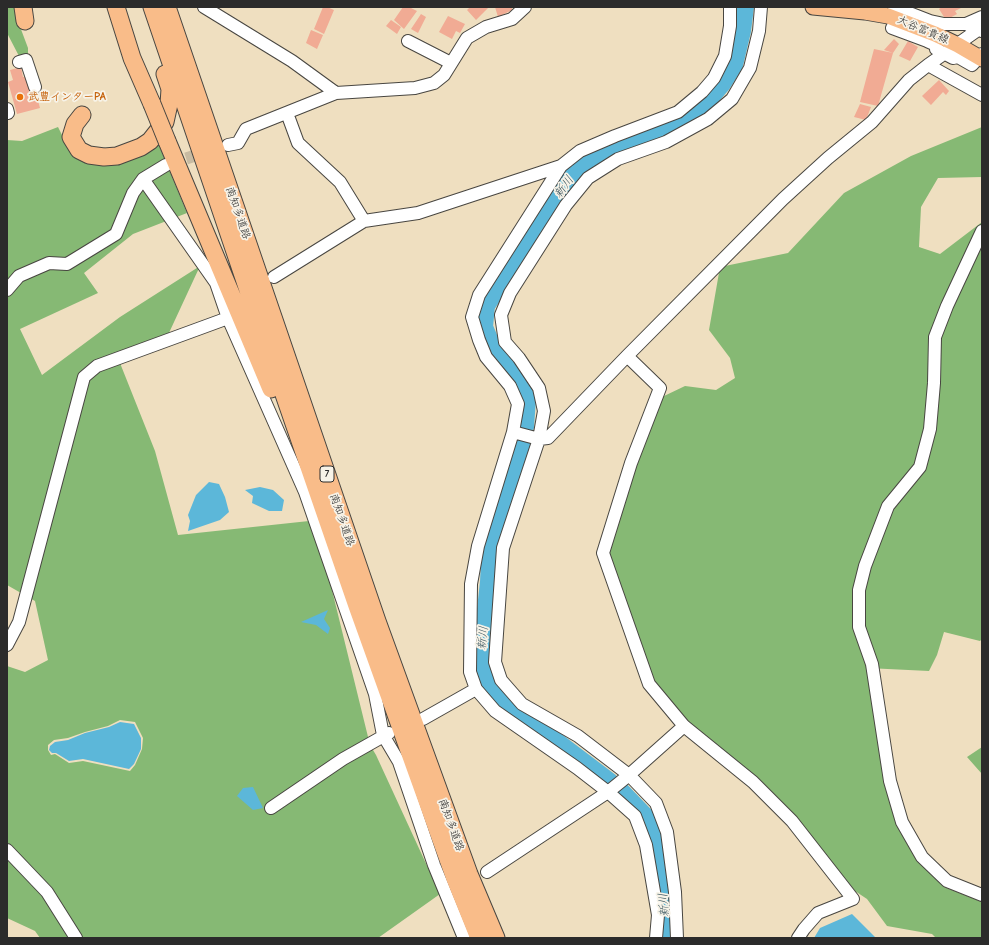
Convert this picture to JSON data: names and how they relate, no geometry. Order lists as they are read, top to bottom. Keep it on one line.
{"streets":{"highway":["南知多道路","7"],"main road":["大谷富貴線"]},"water":["新川"],"places":["武豊インターPA"]}
